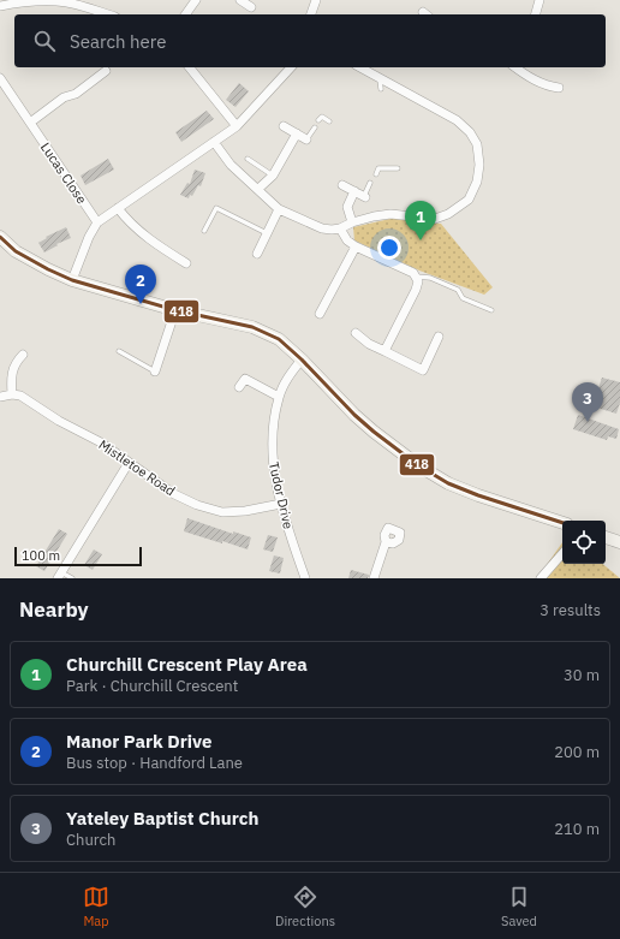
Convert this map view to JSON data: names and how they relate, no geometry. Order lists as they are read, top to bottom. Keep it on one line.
{"streets":{"street":["Lucas Close","Mistletoe Road","Tudor Drive"]},"crossings":[["Mistletoe Road","Tudor Drive"]],"lines":["transit line 418"],"scale_bar":"100 m","page":{"search":"Search here","pins":["1","2","3"],"scale":"100 m","heading":["Nearby","3 results"],"list":[{"mark":"1","name":"Churchill Crescent Play Area","note":"Park · Churchill Crescent","value":"30 m"},{"mark":"2","name":"Manor Park Drive","note":"Bus stop · Handford Lane","value":"200 m"},{"mark":"3","name":"Yateley Baptist Church","note":"Church","value":"210 m"}],"nav":["Map","Directions","Saved"]}}
